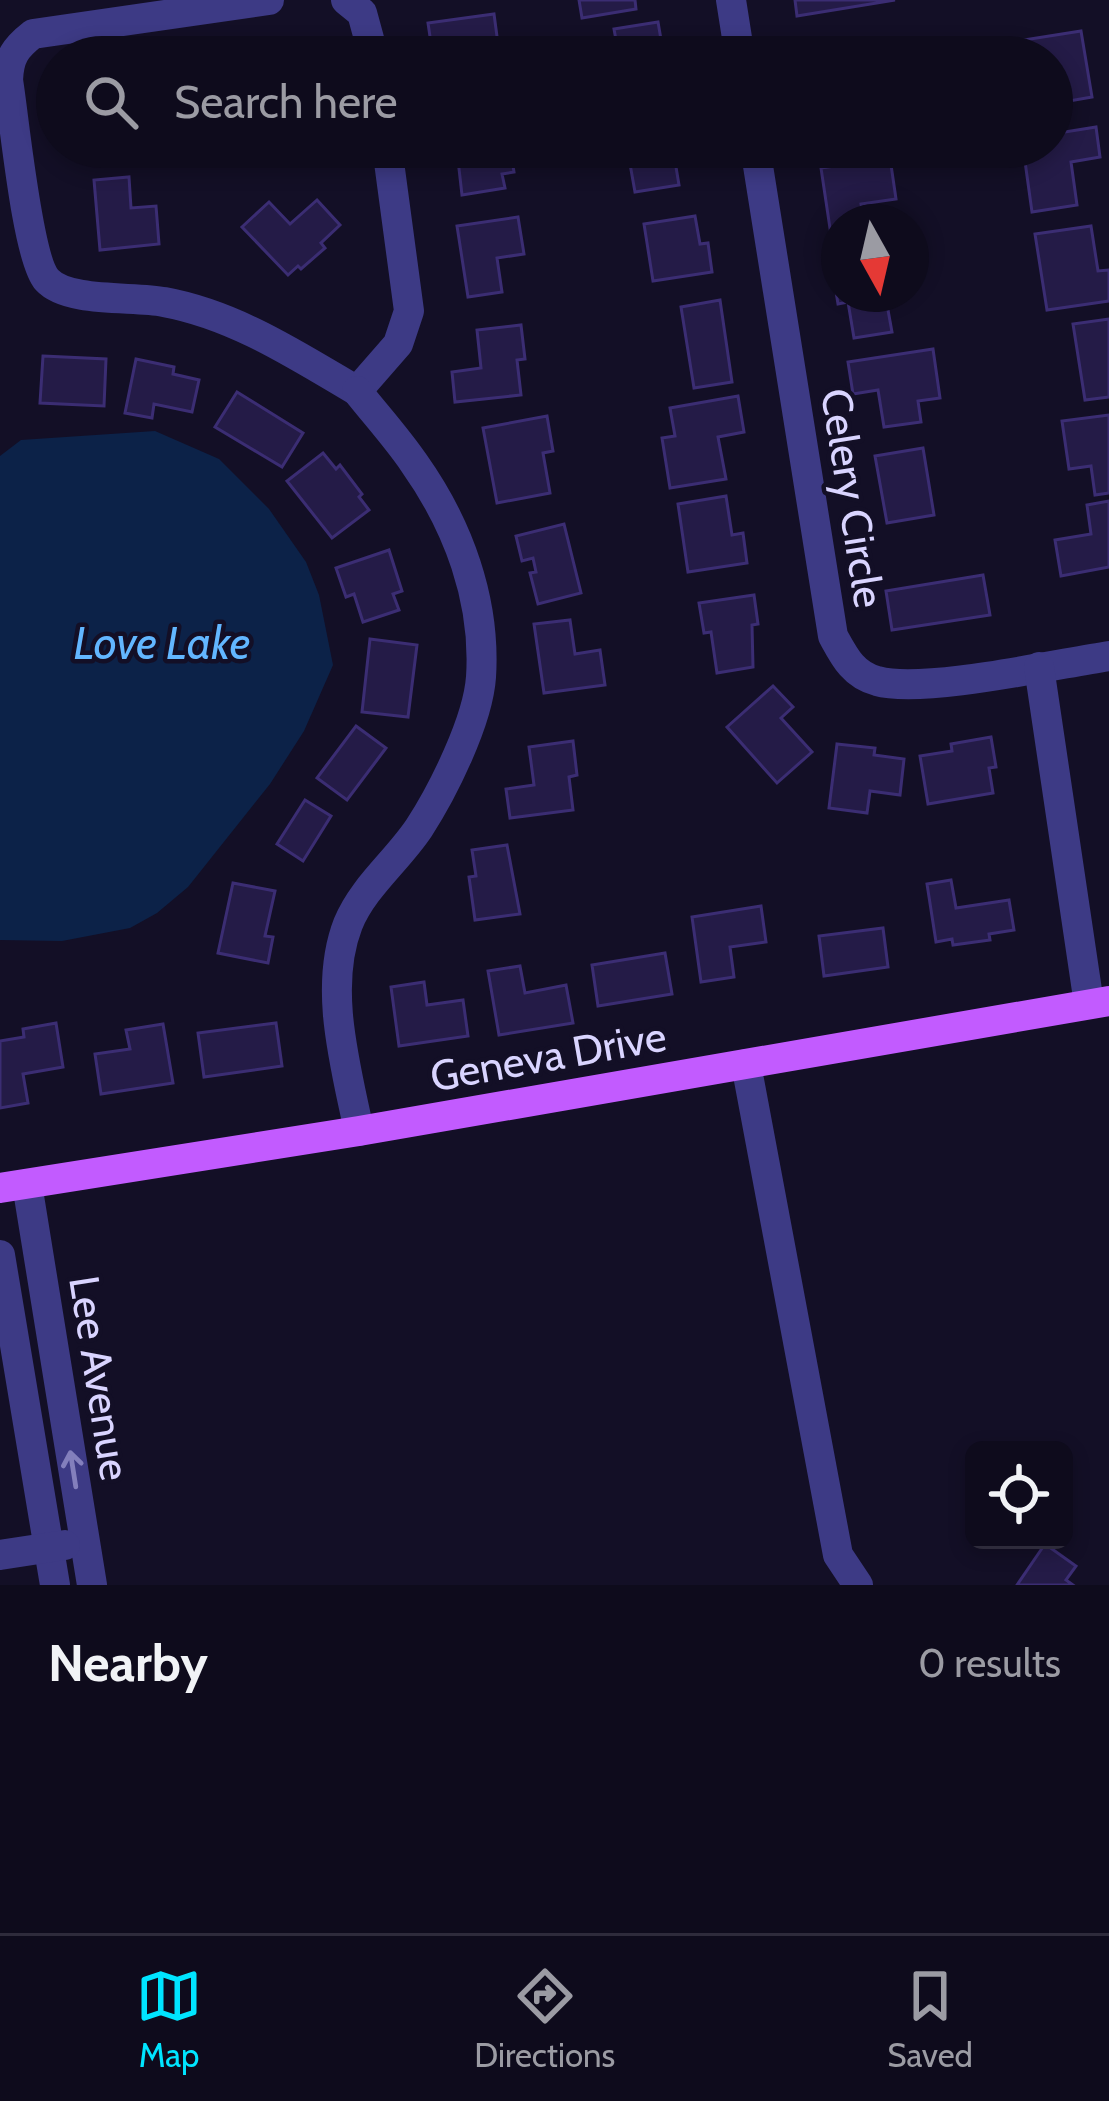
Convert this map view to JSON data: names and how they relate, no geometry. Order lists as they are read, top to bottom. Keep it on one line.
{"streets":{"main road":["Geneva Drive"],"street":["Celery Circle","Lee Avenue"]},"crossings":[["Geneva Drive","Lee Avenue"]],"water":["Love Lake"],"north":"bottom","page":{"search":"Search here","heading":["Nearby","0 results"],"nav":["Map","Directions","Saved"]}}
